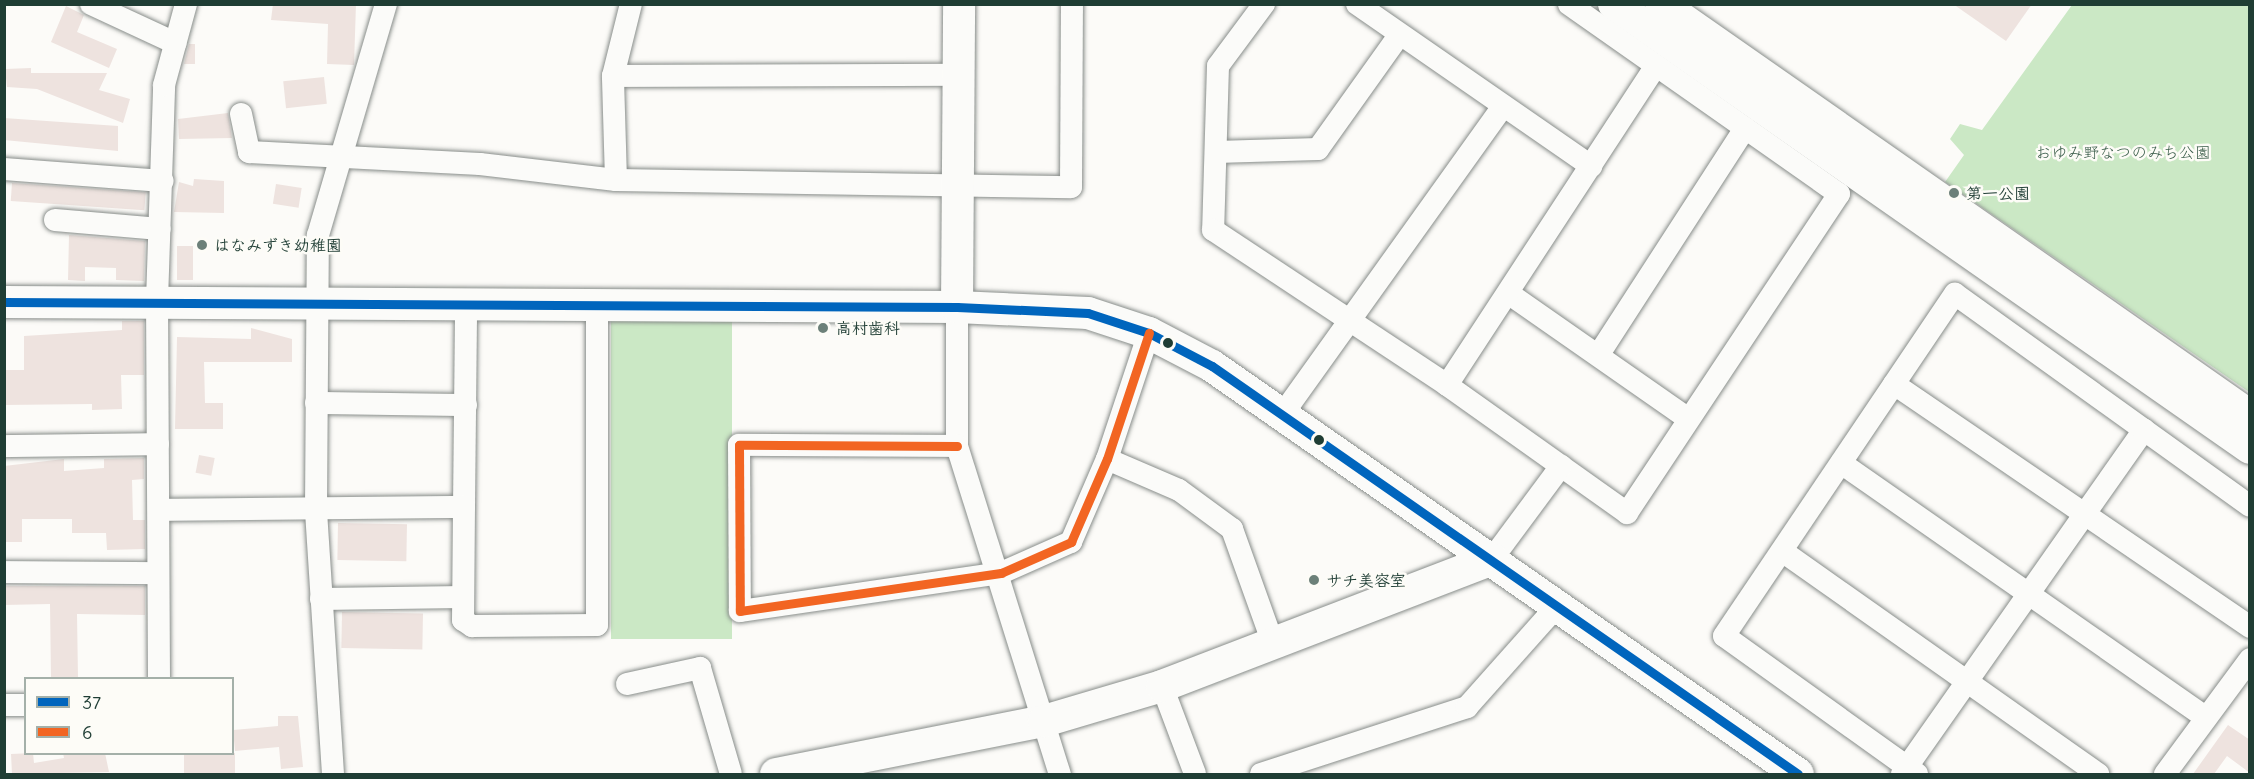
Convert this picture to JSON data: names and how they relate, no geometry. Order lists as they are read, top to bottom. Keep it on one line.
{"parks":["おゆみ野なつのみち公園"],"places":["第一公園","はなみずき幼稚園","高村歯科","サチ美容室"],"lines":["transit line 37","transit line 6"],"legend":["37","6"]}
